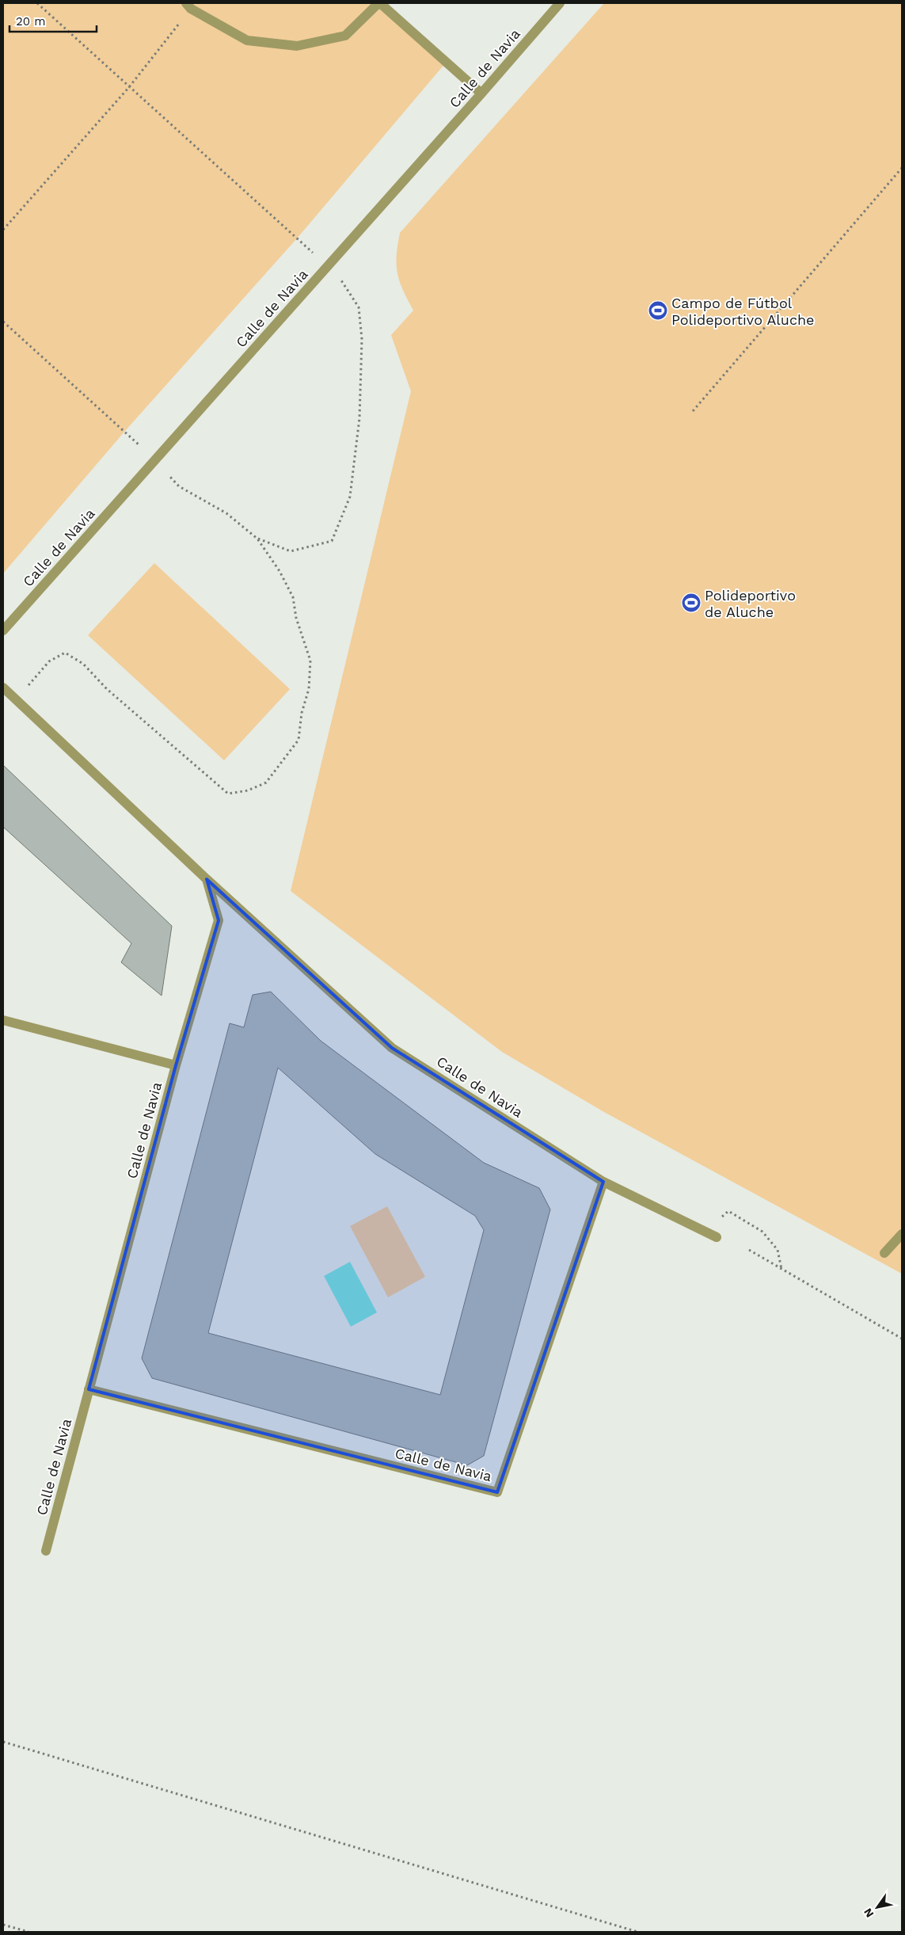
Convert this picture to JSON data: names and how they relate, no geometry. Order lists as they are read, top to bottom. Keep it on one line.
{"streets":{"street":["Calle de Navia"]},"places":{"sports":["Campo de Fútbol Polideportivo Aluche","Polideportivo de Aluche"]},"scale_bar":"20 m","north":"bottom left"}
